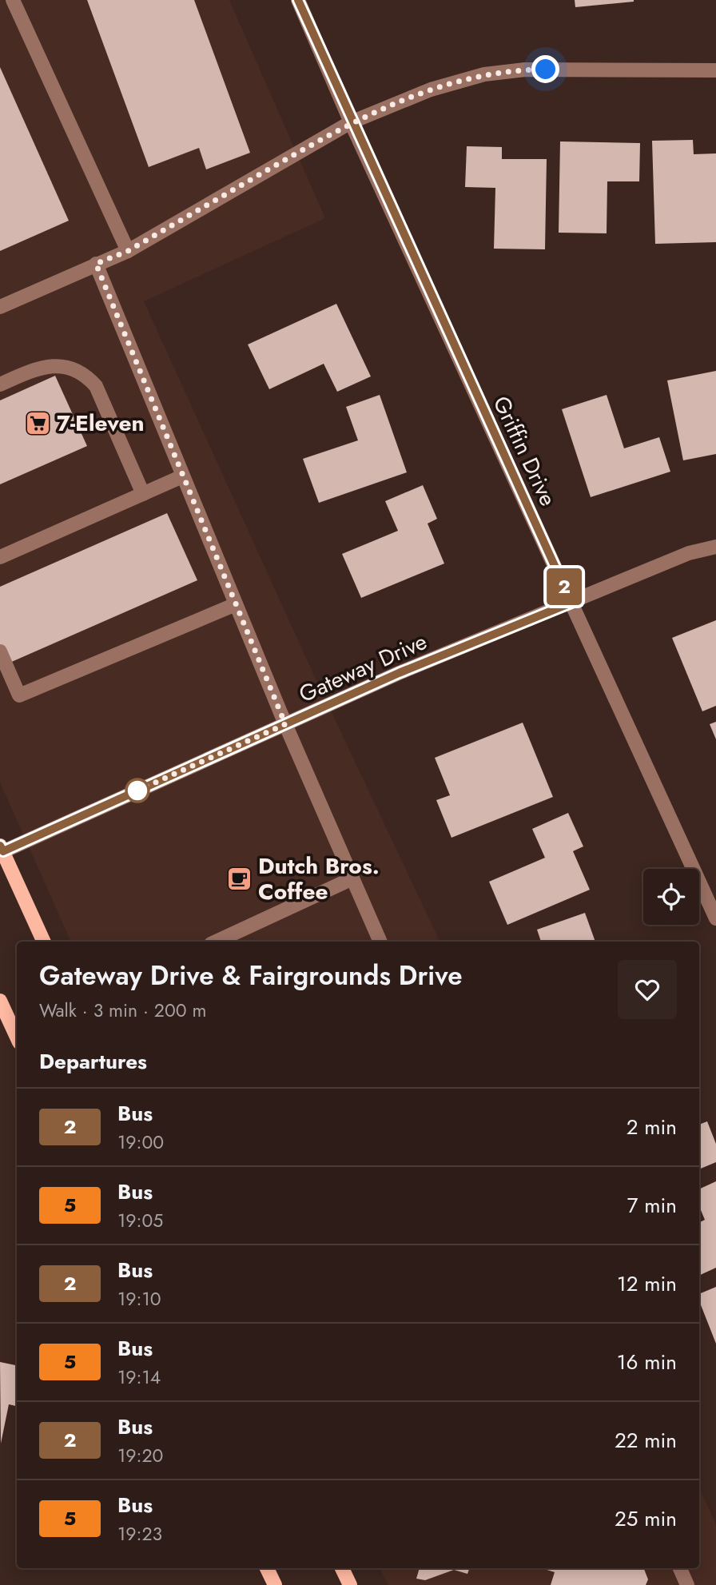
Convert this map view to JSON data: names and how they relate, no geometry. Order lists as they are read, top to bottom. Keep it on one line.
{"streets":{"street":["Griffin Drive","Gateway Drive"]},"crossings":[["Griffin Drive","Gateway Drive"]],"places":{"supermarket":["7-Eleven"],"cafe":["Dutch Bros. Coffee"]},"lines":["bus line 2"],"page":{"on_map":"2","heading":[["Gateway Drive & Fairgrounds Drive","Walk · 3 min · 200 m"],"Departures"],"list":[{"mark":"2","name":"Bus","note":"19:00","value":"2 min"},{"mark":"5","name":"Bus","note":"19:05","value":"7 min"},{"mark":"2","name":"Bus","note":"19:10","value":"12 min"},{"mark":"5","name":"Bus","note":"19:14","value":"16 min"},{"mark":"2","name":"Bus","note":"19:20","value":"22 min"},{"mark":"5","name":"Bus","note":"19:23","value":"25 min"}]}}
